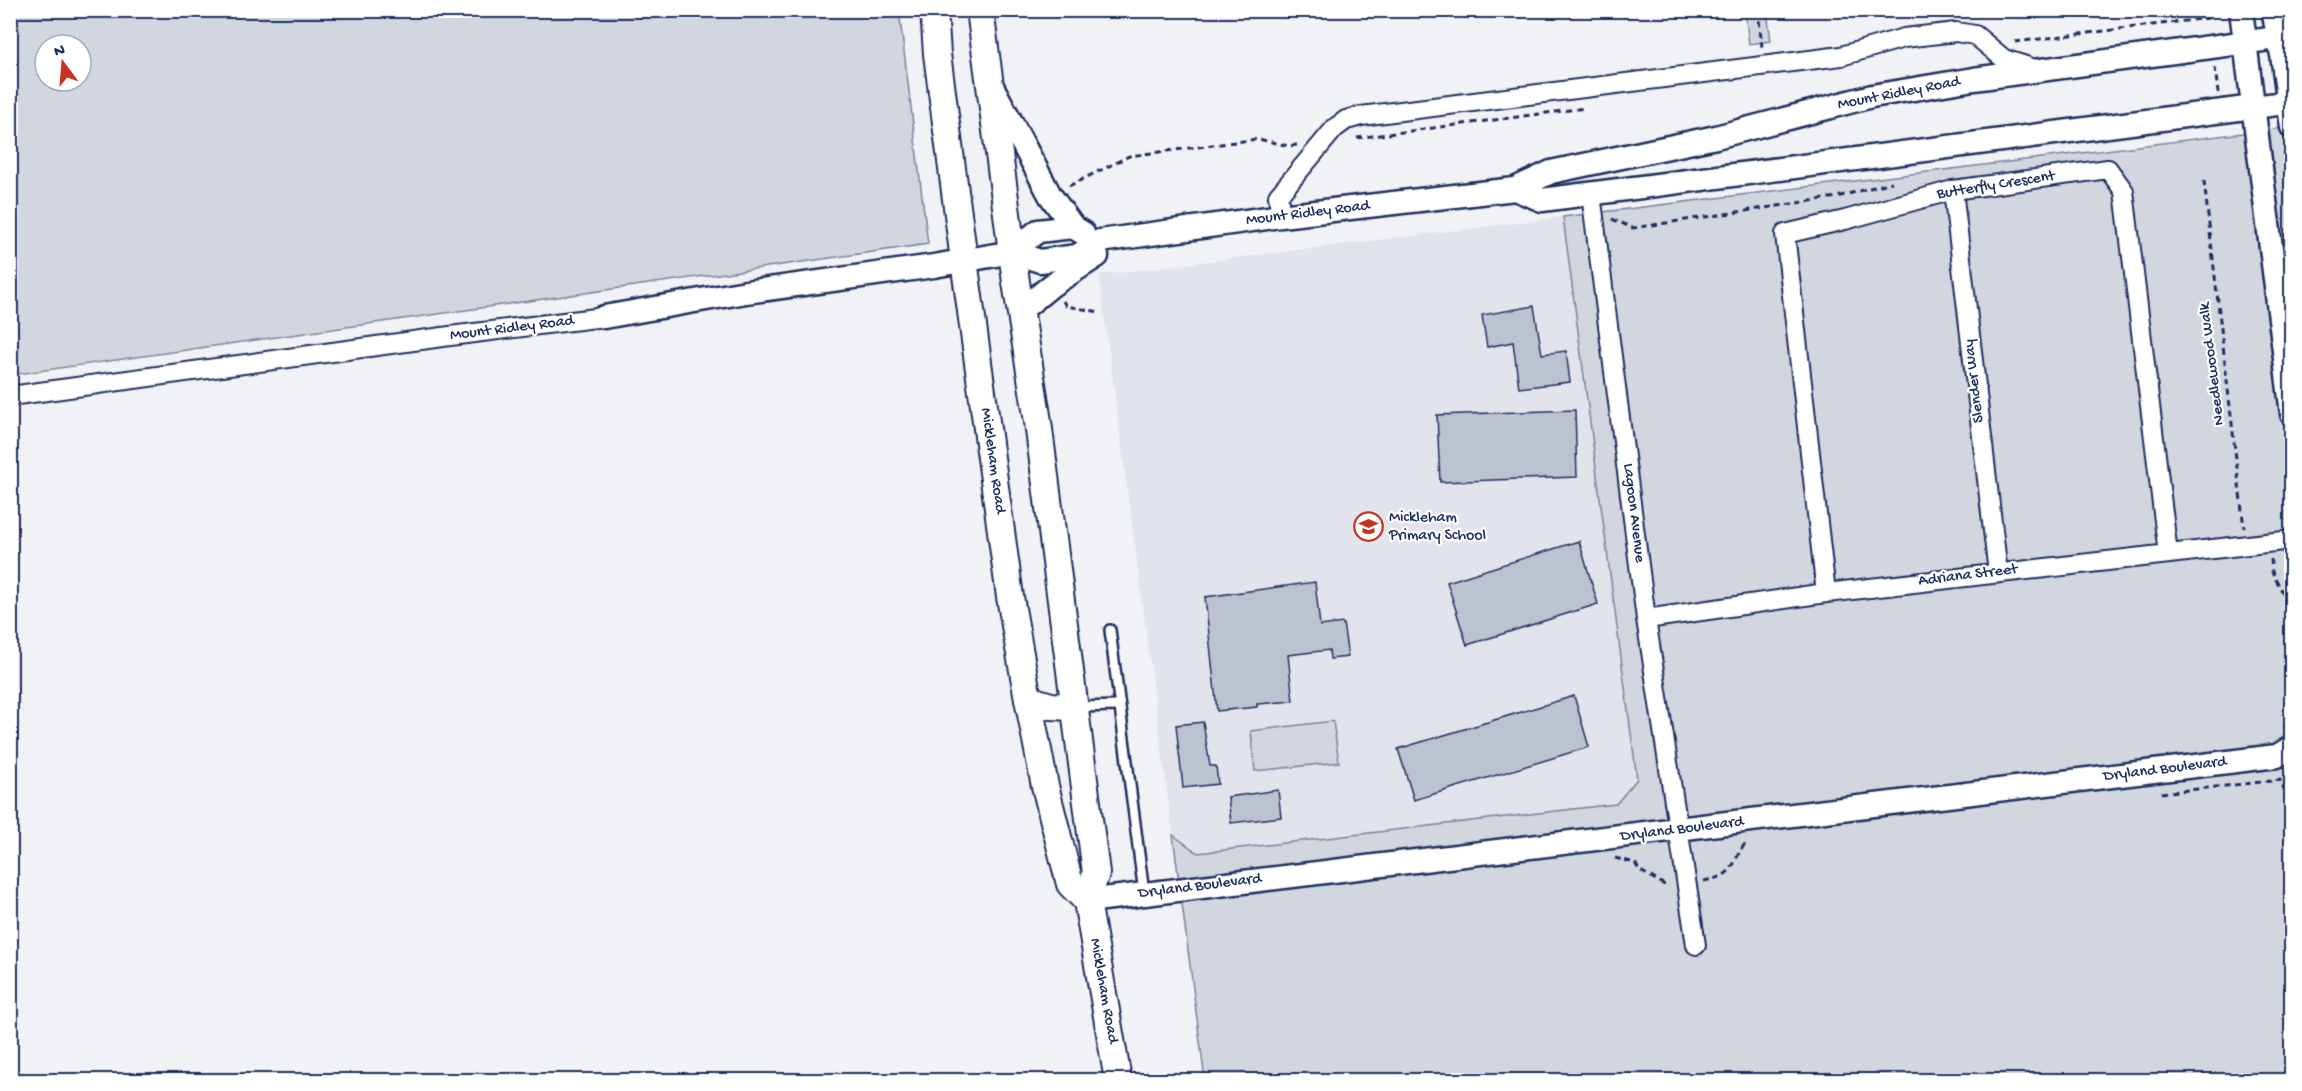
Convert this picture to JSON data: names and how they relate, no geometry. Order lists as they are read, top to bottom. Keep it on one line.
{"streets":{"main road":["Mickleham Road"],"street":["Mount Ridley Road","Butterfly Crescent","Slender Way","Lagoon Avenue","Adriana Street","Dryland Boulevard"],"path":["Needlewood Walk"]},"crossings":[["Mount Ridley Road","Mickleham Road"],["Mount Ridley Road","Lagoon Avenue"],["Butterfly Crescent","Slender Way"],["Butterfly Crescent","Adriana Street"],["Needlewood Walk","Adriana Street"],["Slender Way","Adriana Street"],["Mickleham Road","Dryland Boulevard"],["Lagoon Avenue","Adriana Street"],["Lagoon Avenue","Dryland Boulevard"]],"places":{"school or university":["Mickleham Primary School"]},"north":"top"}
